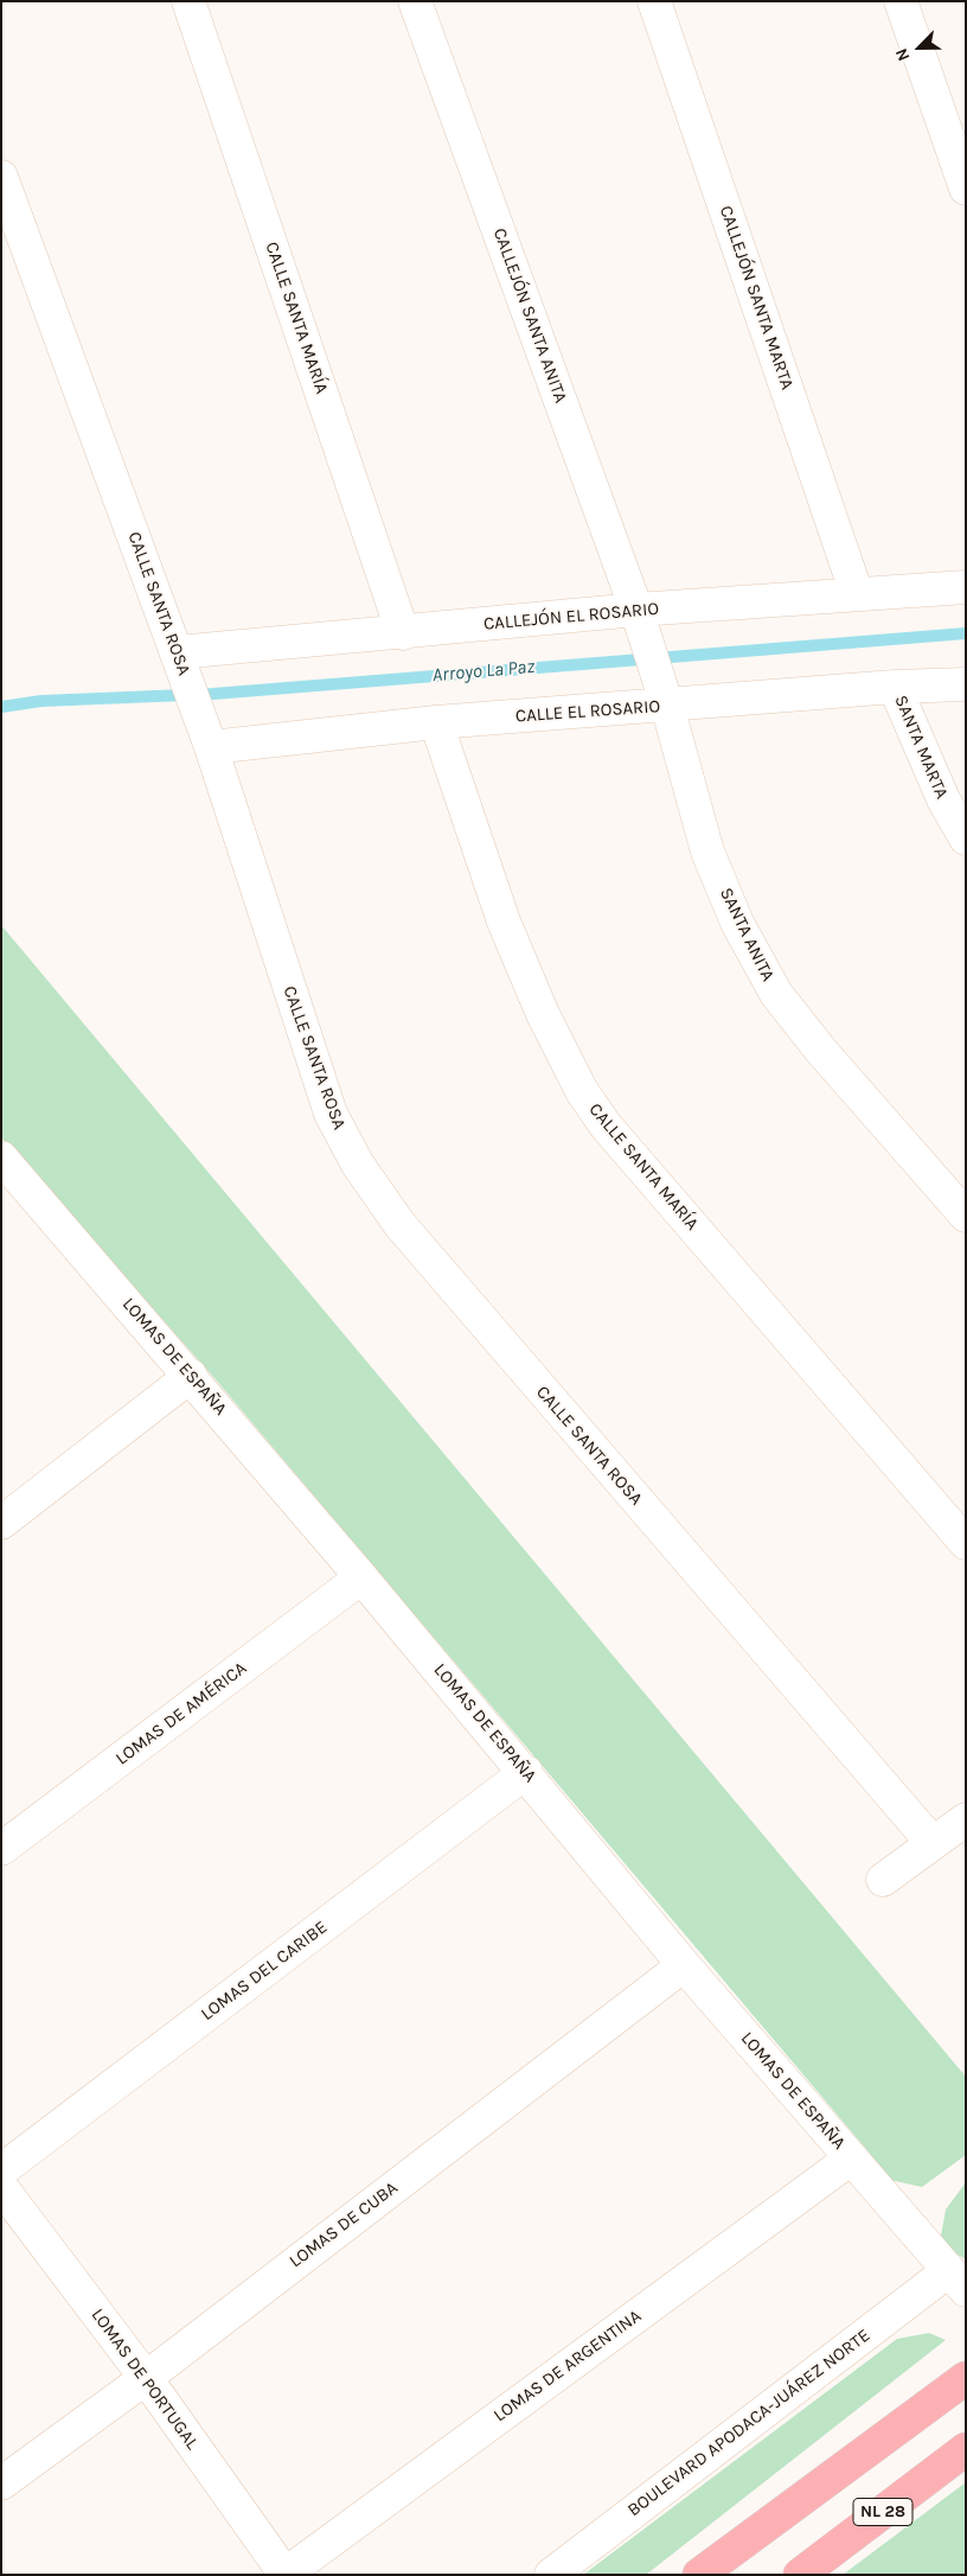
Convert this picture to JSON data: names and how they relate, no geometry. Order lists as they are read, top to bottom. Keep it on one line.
{"streets":{"main road":["NL 28"],"street":["CALLEJÓN SANTA MARTA","CALLEJÓN SANTA ANITA","CALLE SANTA MARÍA","CALLE SANTA ROSA","CALLEJÓN EL ROSARIO","CALLE EL ROSARIO","SANTA MARTA","SANTA ANITA","LOMAS DE ESPAÑA","LOMAS DE AMÉRICA","LOMAS DEL CARIBE","LOMAS DE CUBA","LOMAS DE ARGENTINA","LOMAS DE PORTUGAL","BOULEVARD APODACA-JUÁREZ NORTE"]},"crossings":[["CALLEJÓN SANTA MARTA","CALLEJÓN EL ROSARIO"],["CALLEJÓN SANTA ANITA","CALLEJÓN EL ROSARIO"],["CALLEJÓN SANTA ANITA","SANTA ANITA"],["CALLE SANTA MARÍA","CALLEJÓN EL ROSARIO"],["CALLE SANTA MARÍA","CALLE EL ROSARIO"],["CALLE SANTA ROSA","CALLEJÓN EL ROSARIO"],["CALLE SANTA ROSA","CALLE EL ROSARIO"],["CALLEJÓN EL ROSARIO","SANTA ANITA"],["CALLE EL ROSARIO","SANTA MARTA"],["CALLE EL ROSARIO","SANTA ANITA"],["LOMAS DE ESPAÑA","LOMAS DE AMÉRICA"],["LOMAS DE ESPAÑA","LOMAS DEL CARIBE"],["LOMAS DE ESPAÑA","LOMAS DE CUBA"],["LOMAS DE ESPAÑA","LOMAS DE ARGENTINA"],["LOMAS DE ESPAÑA","BOULEVARD APODACA-JUÁREZ NORTE"],["LOMAS DE CUBA","LOMAS DE PORTUGAL"],["LOMAS DE ARGENTINA","LOMAS DE PORTUGAL"]],"water":["Arroyo La Paz"],"north":"bottom left"}
